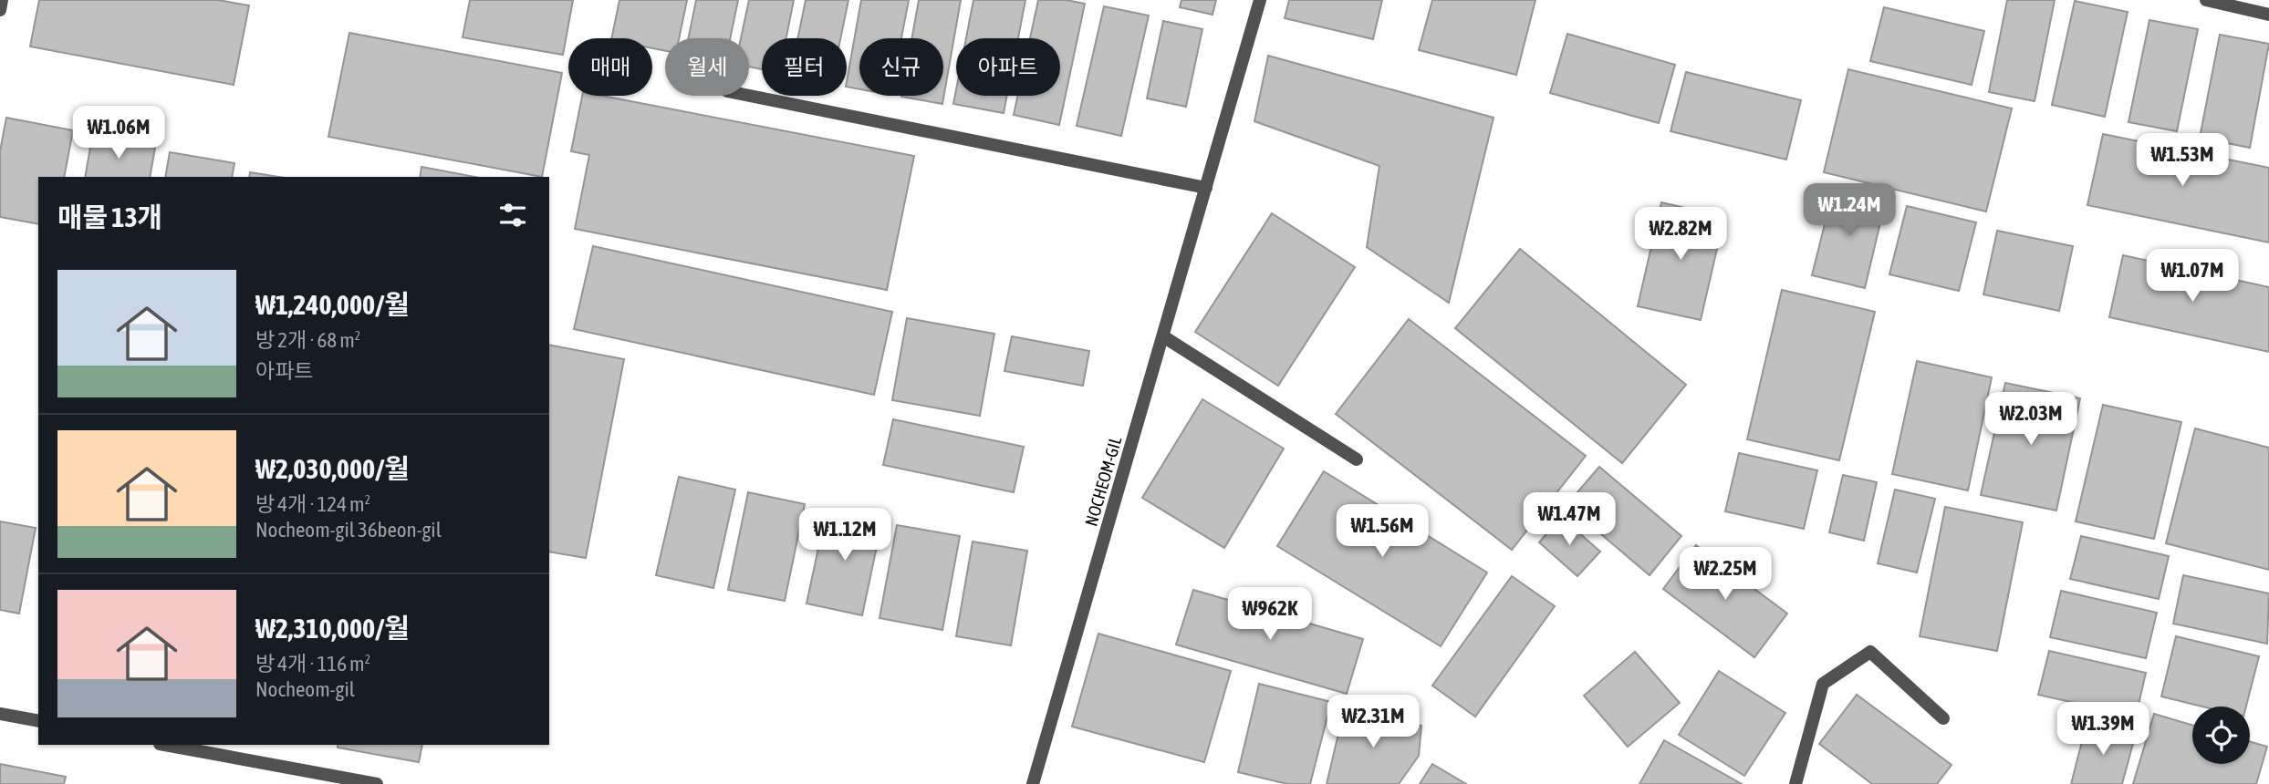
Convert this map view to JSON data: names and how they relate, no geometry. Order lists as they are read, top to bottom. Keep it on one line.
{"streets":{"street":["NOCHEOM-GIL"]},"page":{"chip":["매매","월세","필터","신규","아파트"],"price":["₩1.06M","₩1.53M","₩1.24M","₩2.82M","₩1.07M","₩2.03M","₩1.47M","₩1.56M","₩1.12M","₩2.25M","₩962K","₩2.31M","₩1.39M"],"heading":"매물 13개","list":[{"name":"₩1,240,000/월","note":"방 2개 · 68 m² · 아파트"},{"name":"₩2,030,000/월","note":"방 4개 · 124 m² · Nocheom-gil 36beon-gil"},{"name":"₩2,310,000/월","note":"방 4개 · 116 m² · Nocheom-gil"}]}}
